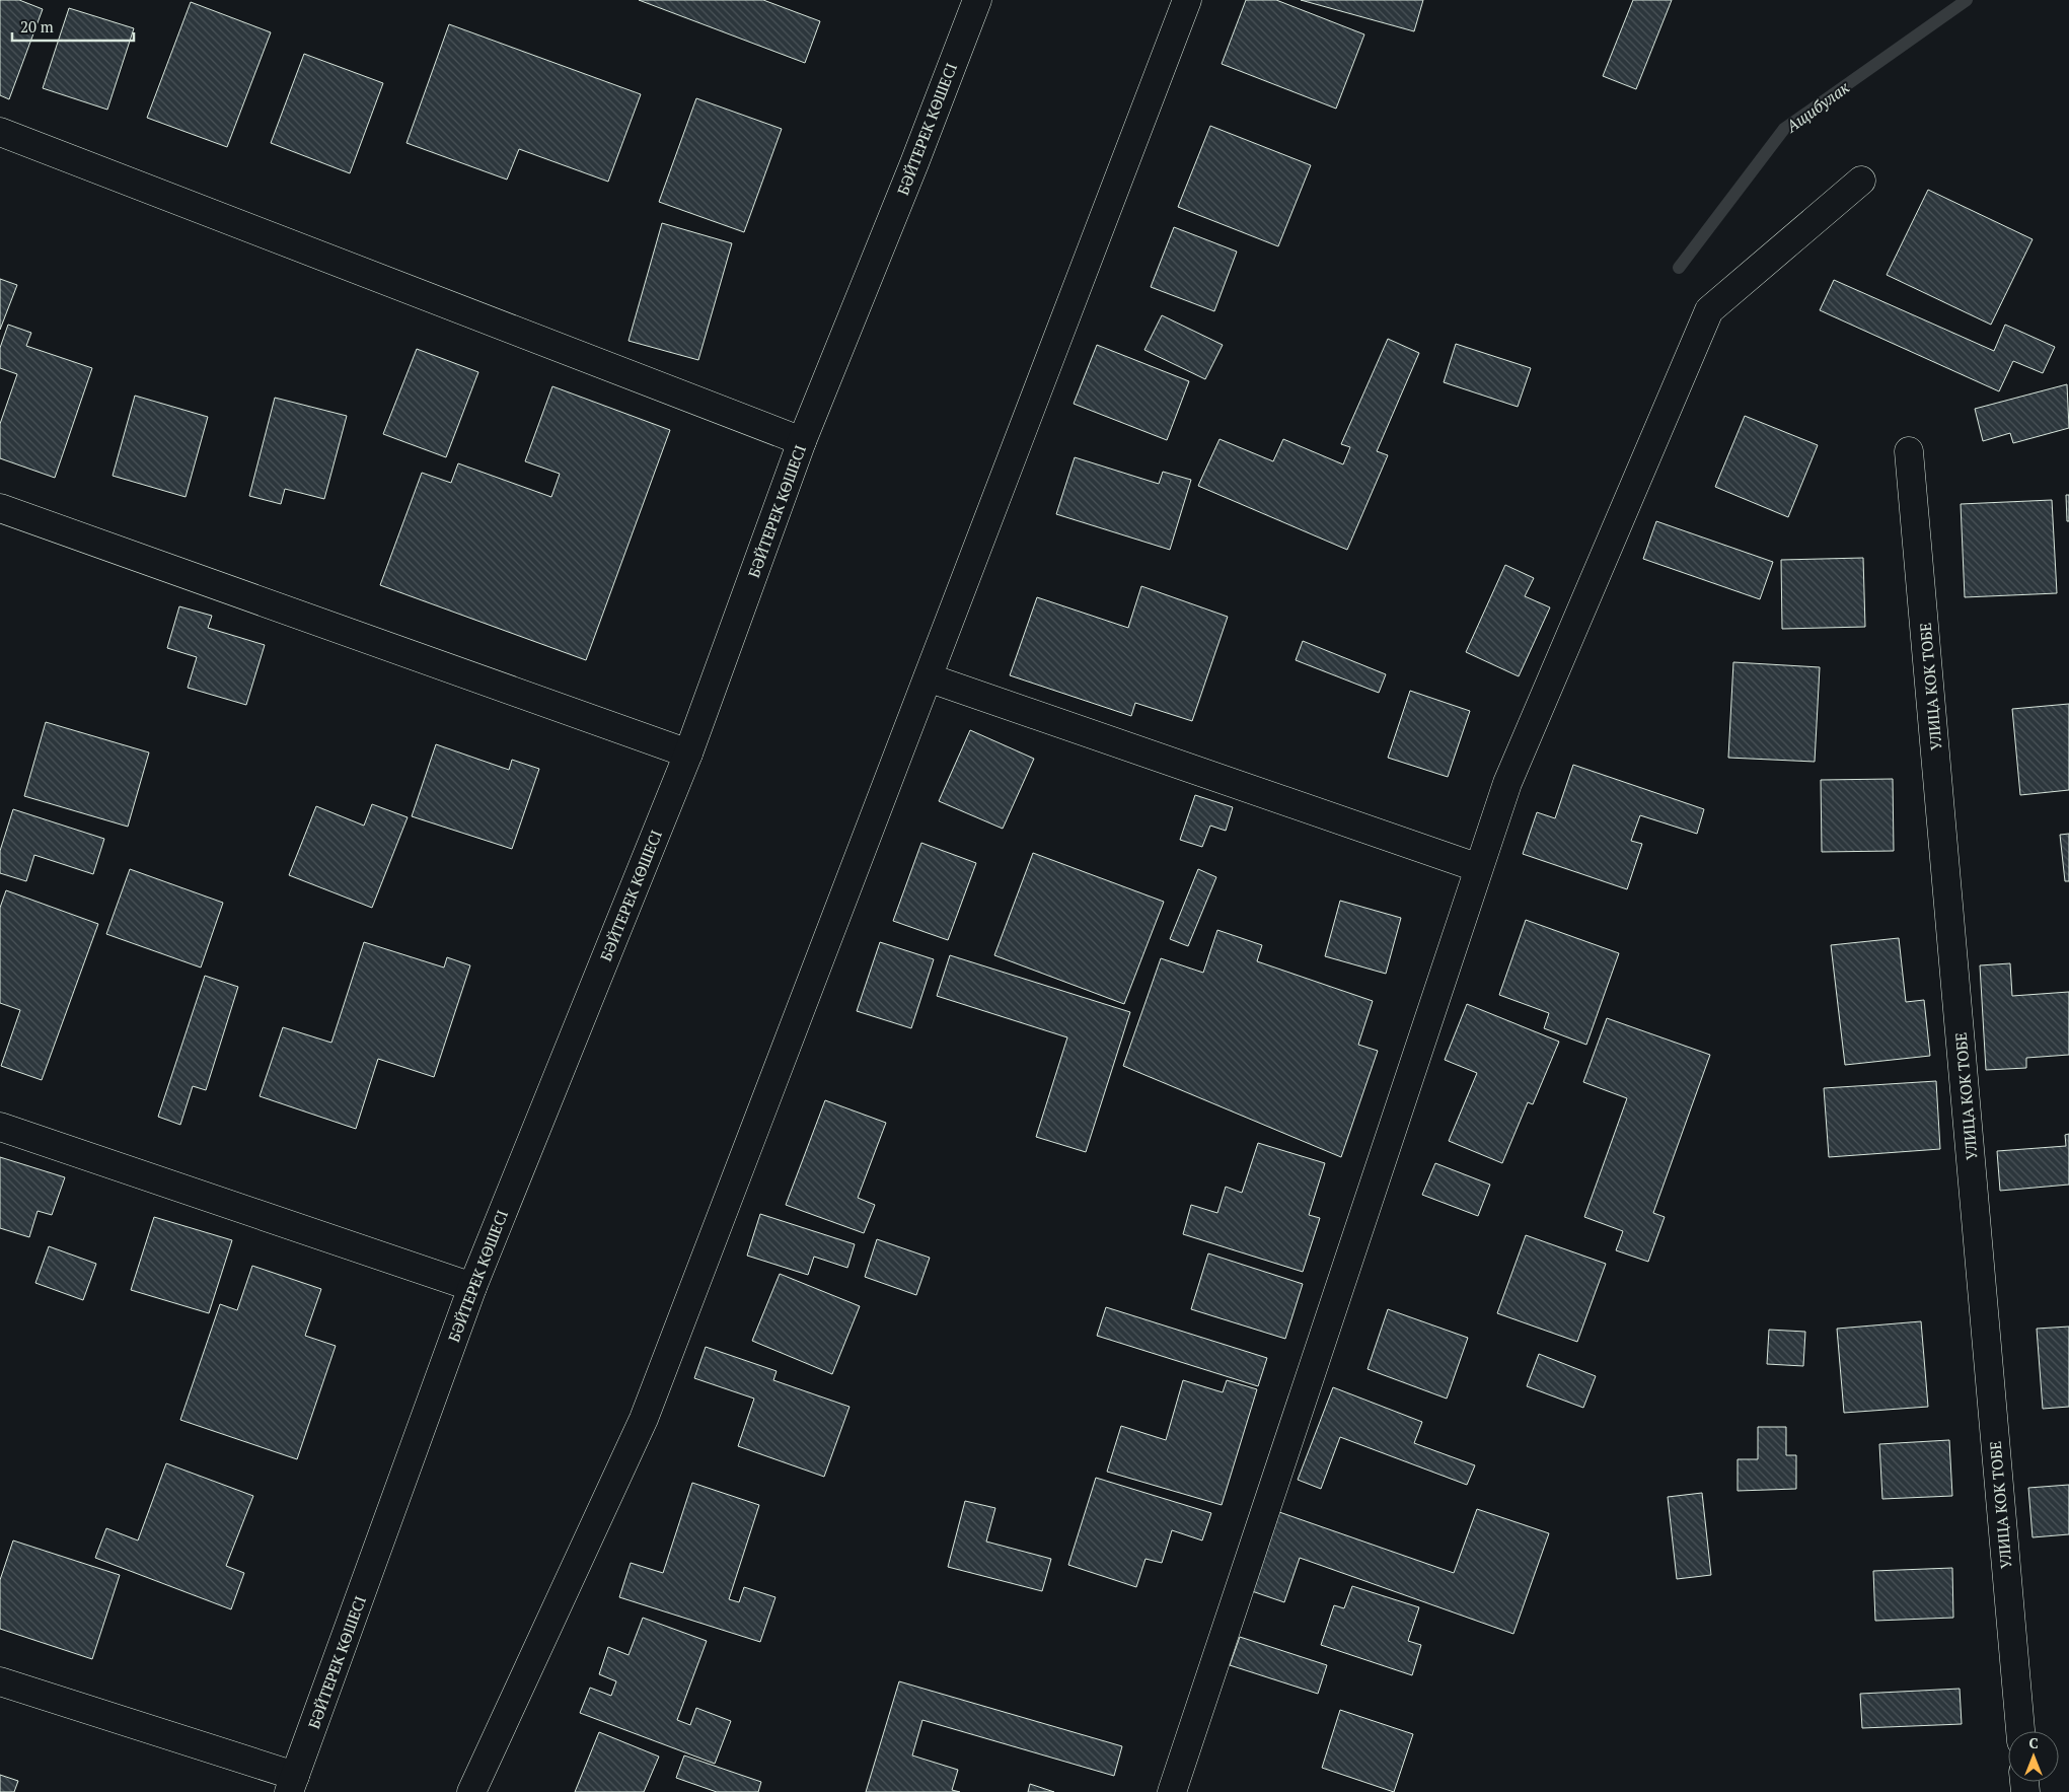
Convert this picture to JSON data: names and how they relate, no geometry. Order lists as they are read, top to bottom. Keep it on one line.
{"streets":{"street":["БӘЙТЕРЕК КӨШЕСІ","УЛИЦА КОК ТОБЕ"]},"water":["Ащибулак"],"scale_bar":"20 m","north":"top"}
